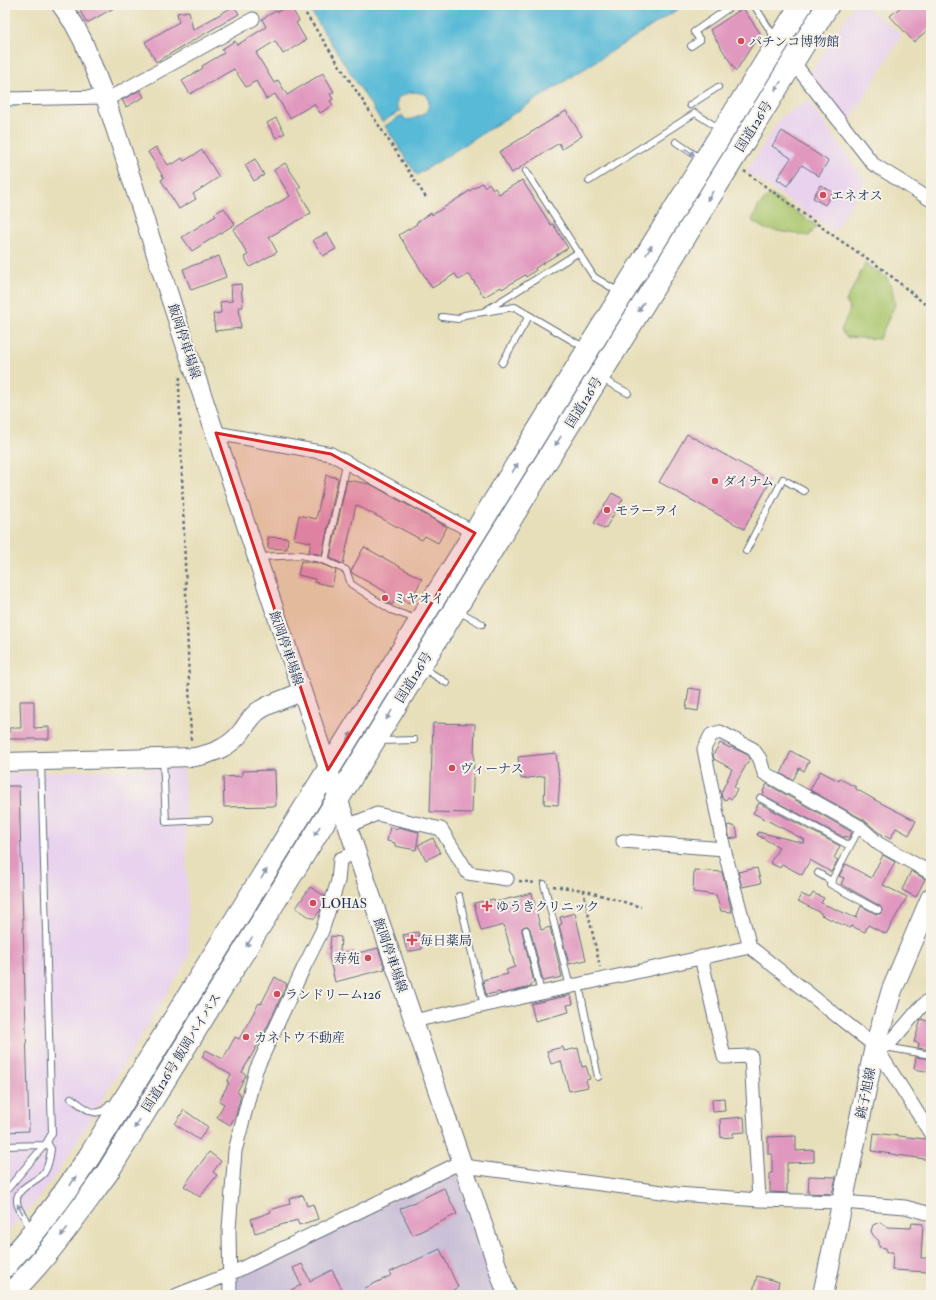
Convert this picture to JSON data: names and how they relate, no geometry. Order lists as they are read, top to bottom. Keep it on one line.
{"streets":{"highway":["国道126号","国道126号 飯岡バイパス"],"main road":["飯岡停車場線","銚子旭線"]},"crossings":[["国道126号","飯岡停車場線"],["国道126号","国道126号 飯岡バイパス"],["飯岡停車場線","国道126号 飯岡バイパス"]],"places":{"other":["パチンコ博物館","エネオス","ダイナム","モラーヲイ","ミヤオイ","ヴィーナス","LOHAS","寿苑","ランドリーム126","カネトウ不動産"],"health":["ゆうきクリニック","毎日薬局"]}}
